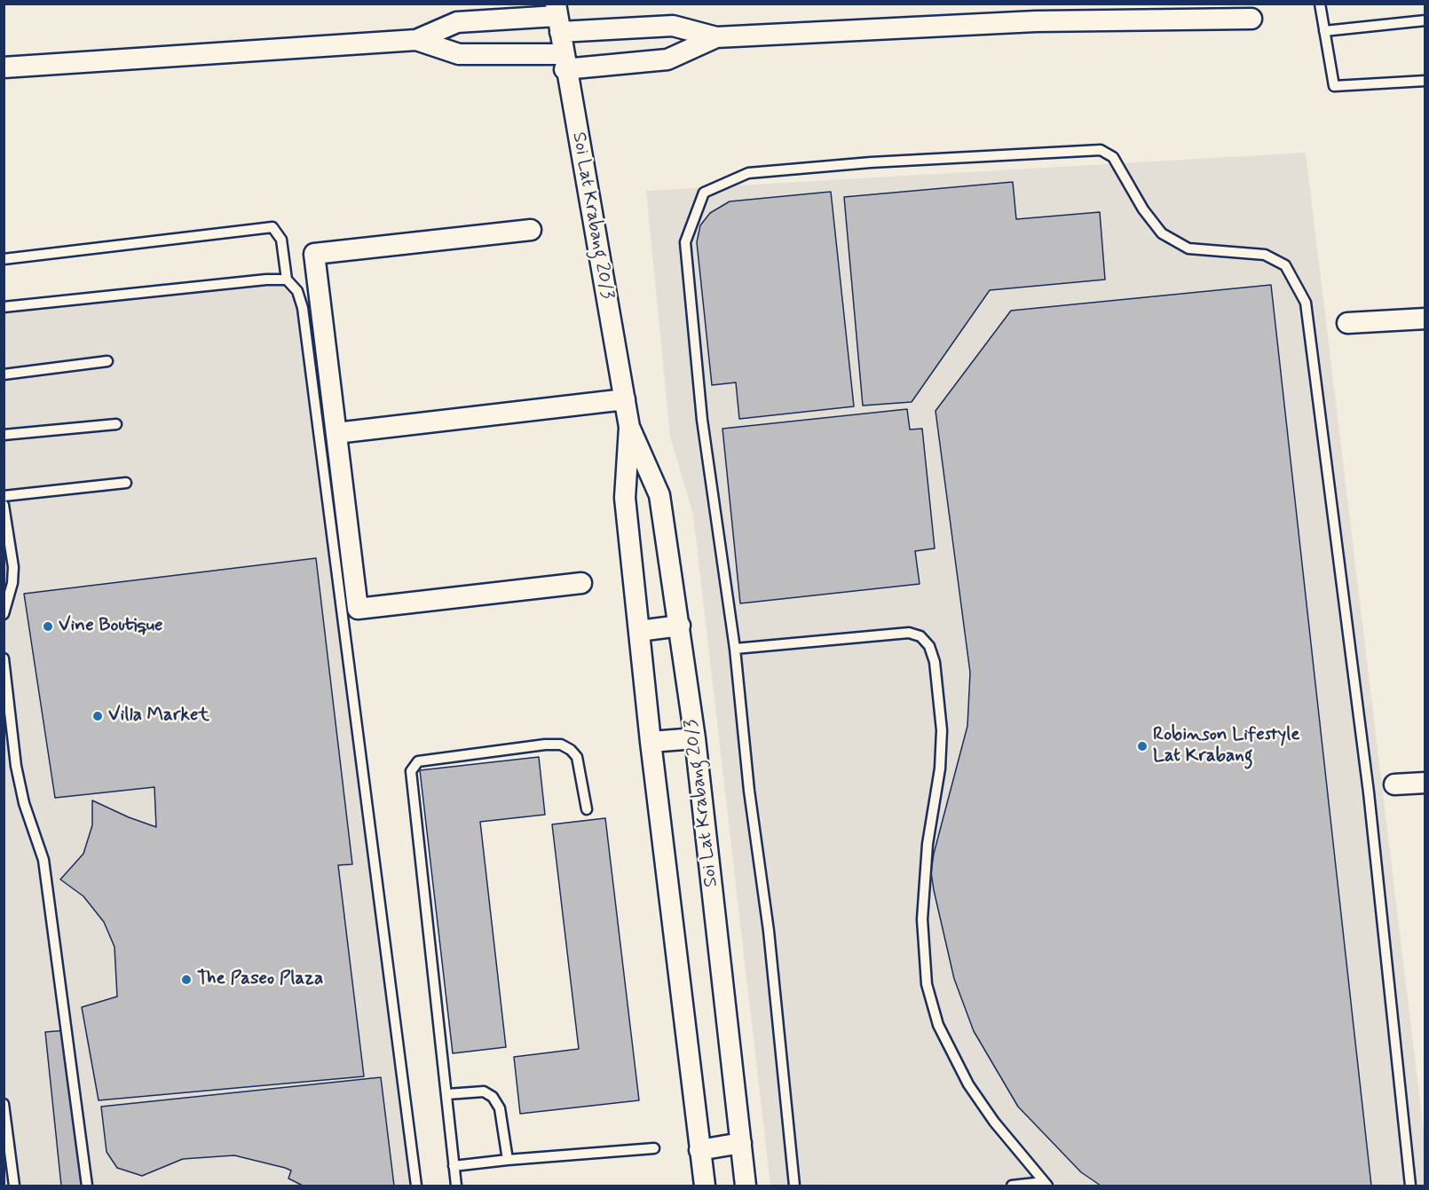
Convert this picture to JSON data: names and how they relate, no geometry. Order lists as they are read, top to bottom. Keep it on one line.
{"streets":{"street":["Soi Lat Krabang 20/3"]},"places":["Vine Boutique","Villa Market","Robinson Lifestyle Lat Krabang","The Paseo Plaza"]}
